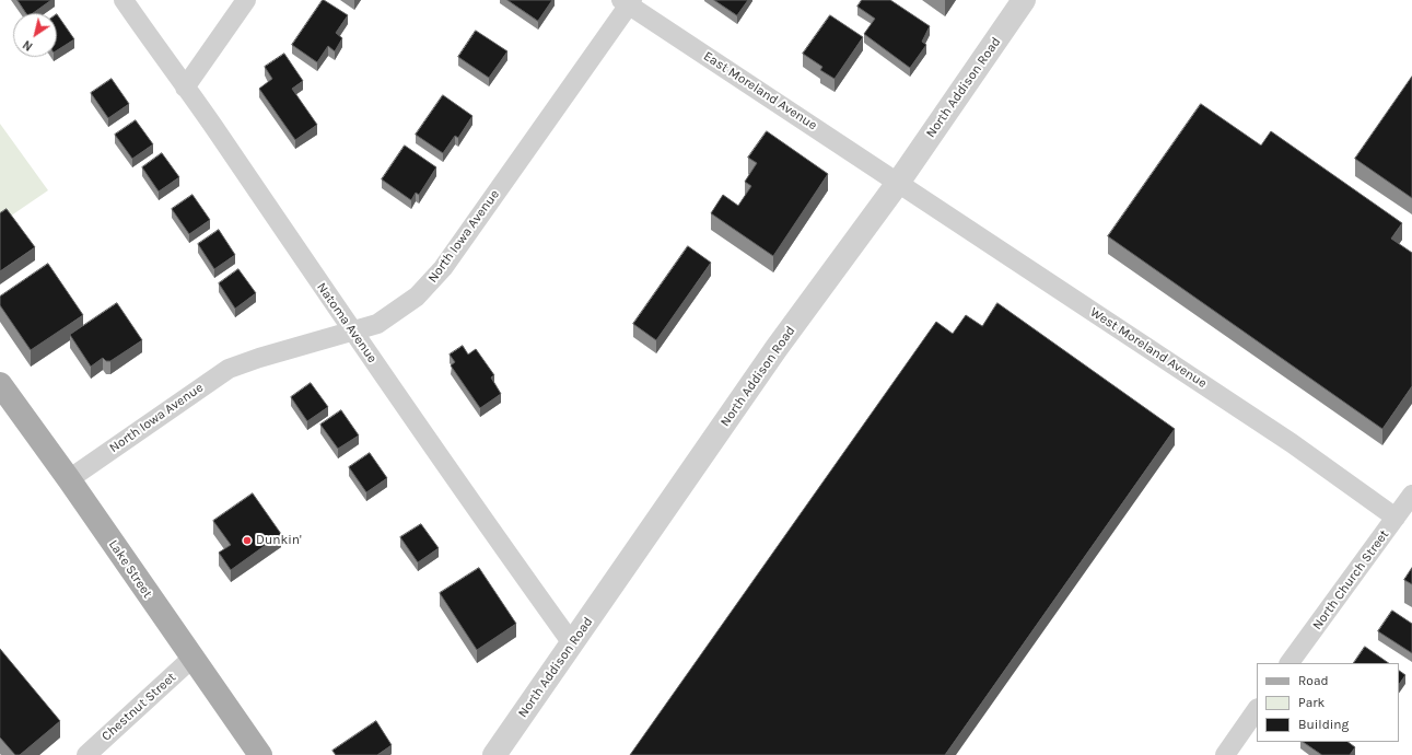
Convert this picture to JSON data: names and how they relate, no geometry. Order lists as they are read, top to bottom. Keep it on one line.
{"streets":{"main road":["Lake Street"],"street":["North Addison Road","East Moreland Avenue","North Iowa Avenue","Natoma Avenue","West Moreland Avenue","North Church Street","Chestnut Street"]},"crossings":[["North Addison Road","East Moreland Avenue"],["North Addison Road","Natoma Avenue"],["North Addison Road","West Moreland Avenue"],["East Moreland Avenue","North Iowa Avenue"],["East Moreland Avenue","West Moreland Avenue"],["North Iowa Avenue","Natoma Avenue"],["North Iowa Avenue","Lake Street"],["West Moreland Avenue","North Church Street"],["Lake Street","Chestnut Street"]],"places":["Dunkin'"],"legend":["Road","Park","Building"],"north":"bottom left"}
